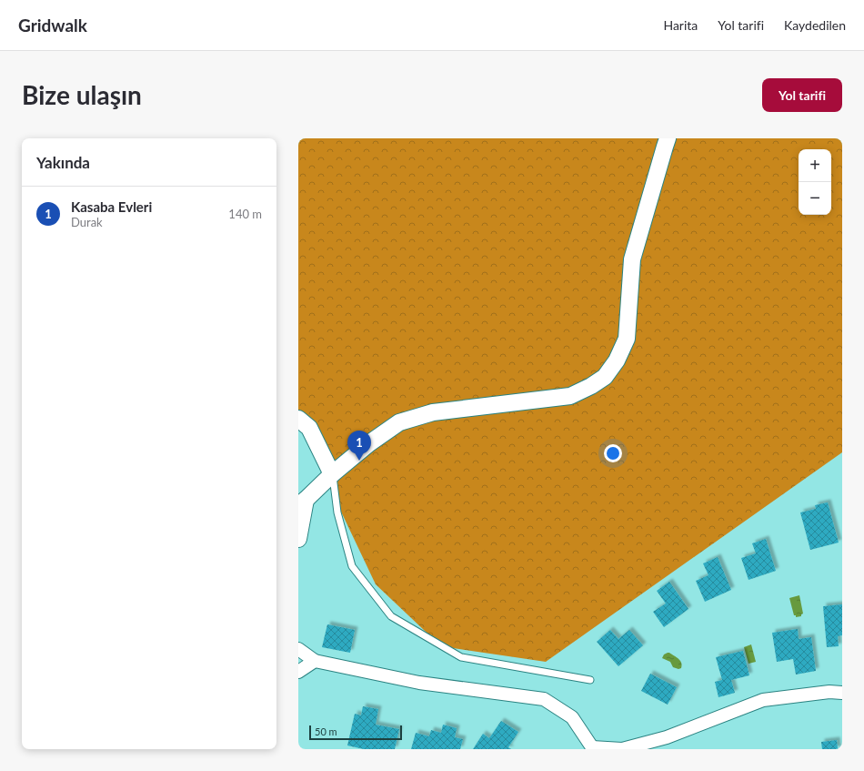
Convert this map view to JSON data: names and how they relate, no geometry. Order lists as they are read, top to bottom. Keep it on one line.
{"scale_bar":"50 m","page":{"header":"Gridwalk","nav":["Harita","Yol tarifi","Kaydedilen"],"buttons":"Yol tarifi","title":"Bize ulaşın","heading":"Yakında","map_buttons":["+","−"],"list":[{"mark":"1","name":"Kasaba Evleri","note":"Durak","value":"140 m"}],"pins":"1","scale":"50 m"}}
